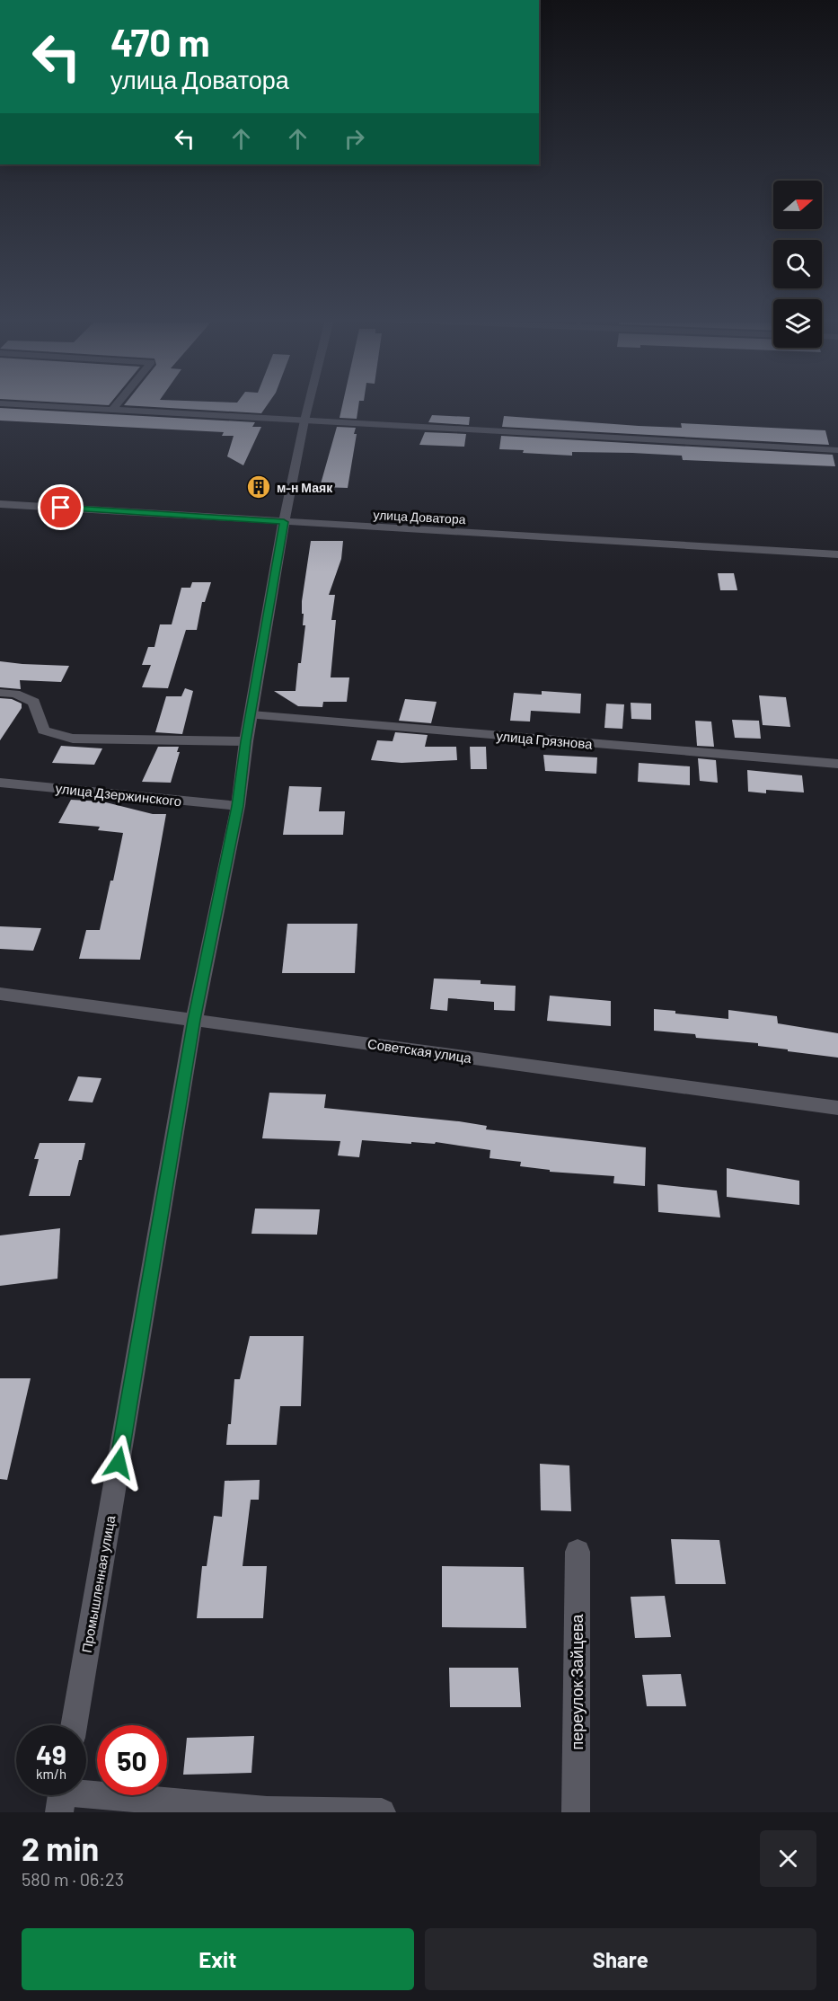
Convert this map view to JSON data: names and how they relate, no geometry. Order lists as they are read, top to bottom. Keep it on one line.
{"streets":{"street":["улица Доватора","улица Грязнова","улица Дзержинского","Советская улица","Промышленная улица","переулок Зайцева"]},"crossings":[["улица Доватора","Промышленная улица"],["улица Грязнова","Промышленная улица"],["улица Дзержинского","Промышленная улица"],["Советская улица","Промышленная улица"]],"places":{"building":["м-н Маяк"]},"north":"right","page":{"turn":["470 m","улица Доватора"],"speed":"49 km/h","limit":"50","heading":["2 min","580 m · 06:23"],"buttons":["Exit","Share"]}}
